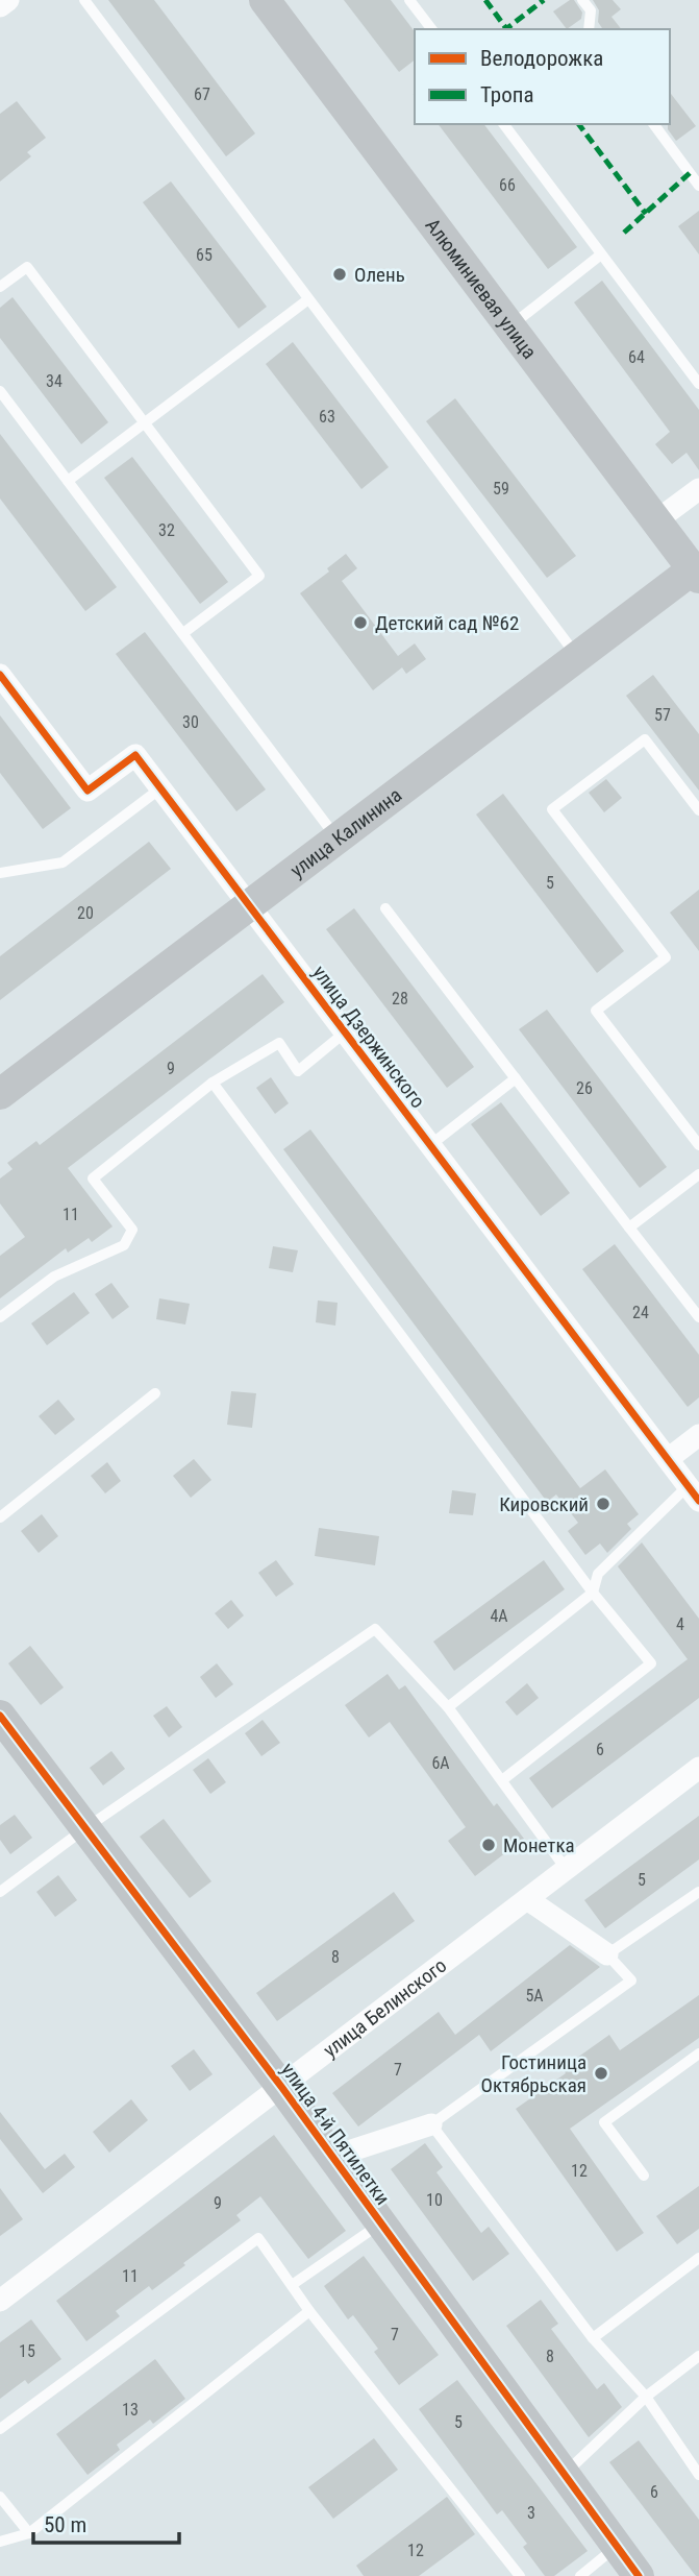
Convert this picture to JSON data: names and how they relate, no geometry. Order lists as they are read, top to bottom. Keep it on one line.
{"streets":{"main road":["Алюминиевая улица","улица Калинина","улица 4-й Пятилетки"],"street":["улица Дзержинского","улица Белинского"]},"crossings":[["Алюминиевая улица","улица Калинина"],["улица Калинина","улица Дзержинского"],["улица Белинского","улица 4-й Пятилетки"]],"places":["Олень","Детский сад №62","Кировский","Монетка","Гостиница Октябрьская"],"house_numbers":["67","66","65","64","34","63","59","32","57","30","5","20","28","9","26","11","24","4А","4","6","6А","5","8","5А","7","12","10","9","11","7","15","8","13","5","6","3","12"],"legend":["Велодорожка","Тропа"],"scale_bar":"50 m"}
